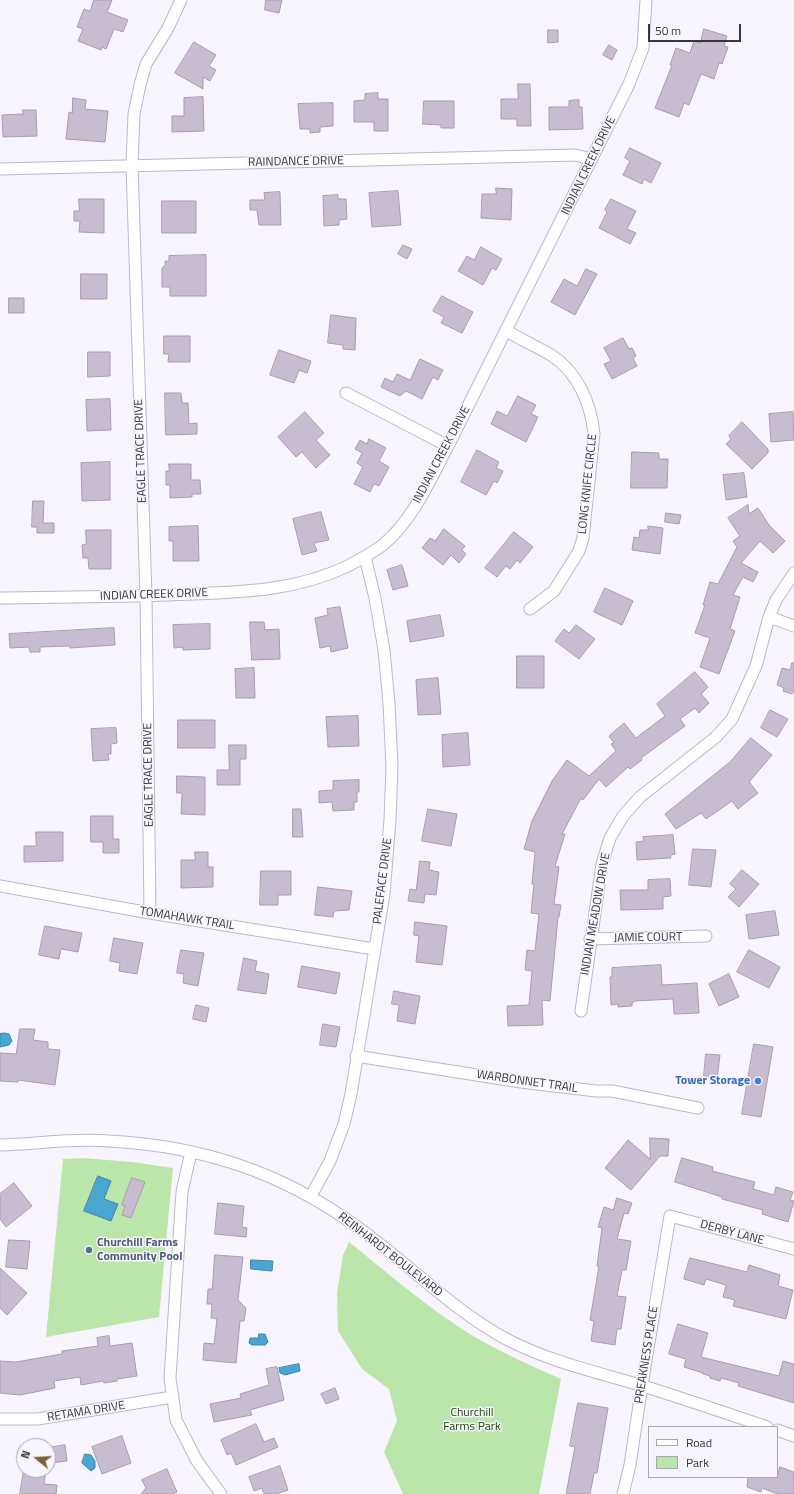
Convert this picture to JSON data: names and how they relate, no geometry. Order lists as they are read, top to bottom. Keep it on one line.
{"streets":{"street":["RAINDANCE DRIVE","INDIAN CREEK DRIVE","EAGLE TRACE DRIVE","LONG KNIFE CIRCLE","PALEFACE DRIVE","INDIAN MEADOW DRIVE","TOMAHAWK TRAIL","JAMIE COURT","WARBONNET TRAIL","DERBY LANE","REINHARDT BOULEVARD","PREAKNESS PLACE","RETAMA DRIVE"]},"crossings":[["RAINDANCE DRIVE","INDIAN CREEK DRIVE"],["RAINDANCE DRIVE","EAGLE TRACE DRIVE"],["INDIAN CREEK DRIVE","EAGLE TRACE DRIVE"],["INDIAN CREEK DRIVE","LONG KNIFE CIRCLE"],["INDIAN CREEK DRIVE","PALEFACE DRIVE"],["EAGLE TRACE DRIVE","TOMAHAWK TRAIL"],["PALEFACE DRIVE","TOMAHAWK TRAIL"],["PALEFACE DRIVE","WARBONNET TRAIL"],["PALEFACE DRIVE","REINHARDT BOULEVARD"],["INDIAN MEADOW DRIVE","JAMIE COURT"],["DERBY LANE","PREAKNESS PLACE"],["REINHARDT BOULEVARD","PREAKNESS PLACE"]],"parks":["Churchill Farms Park"],"places":["Tower Storage","Churchill Farms Community Pool"],"legend":["Road","Park"],"scale_bar":"50 m","north":"left"}
